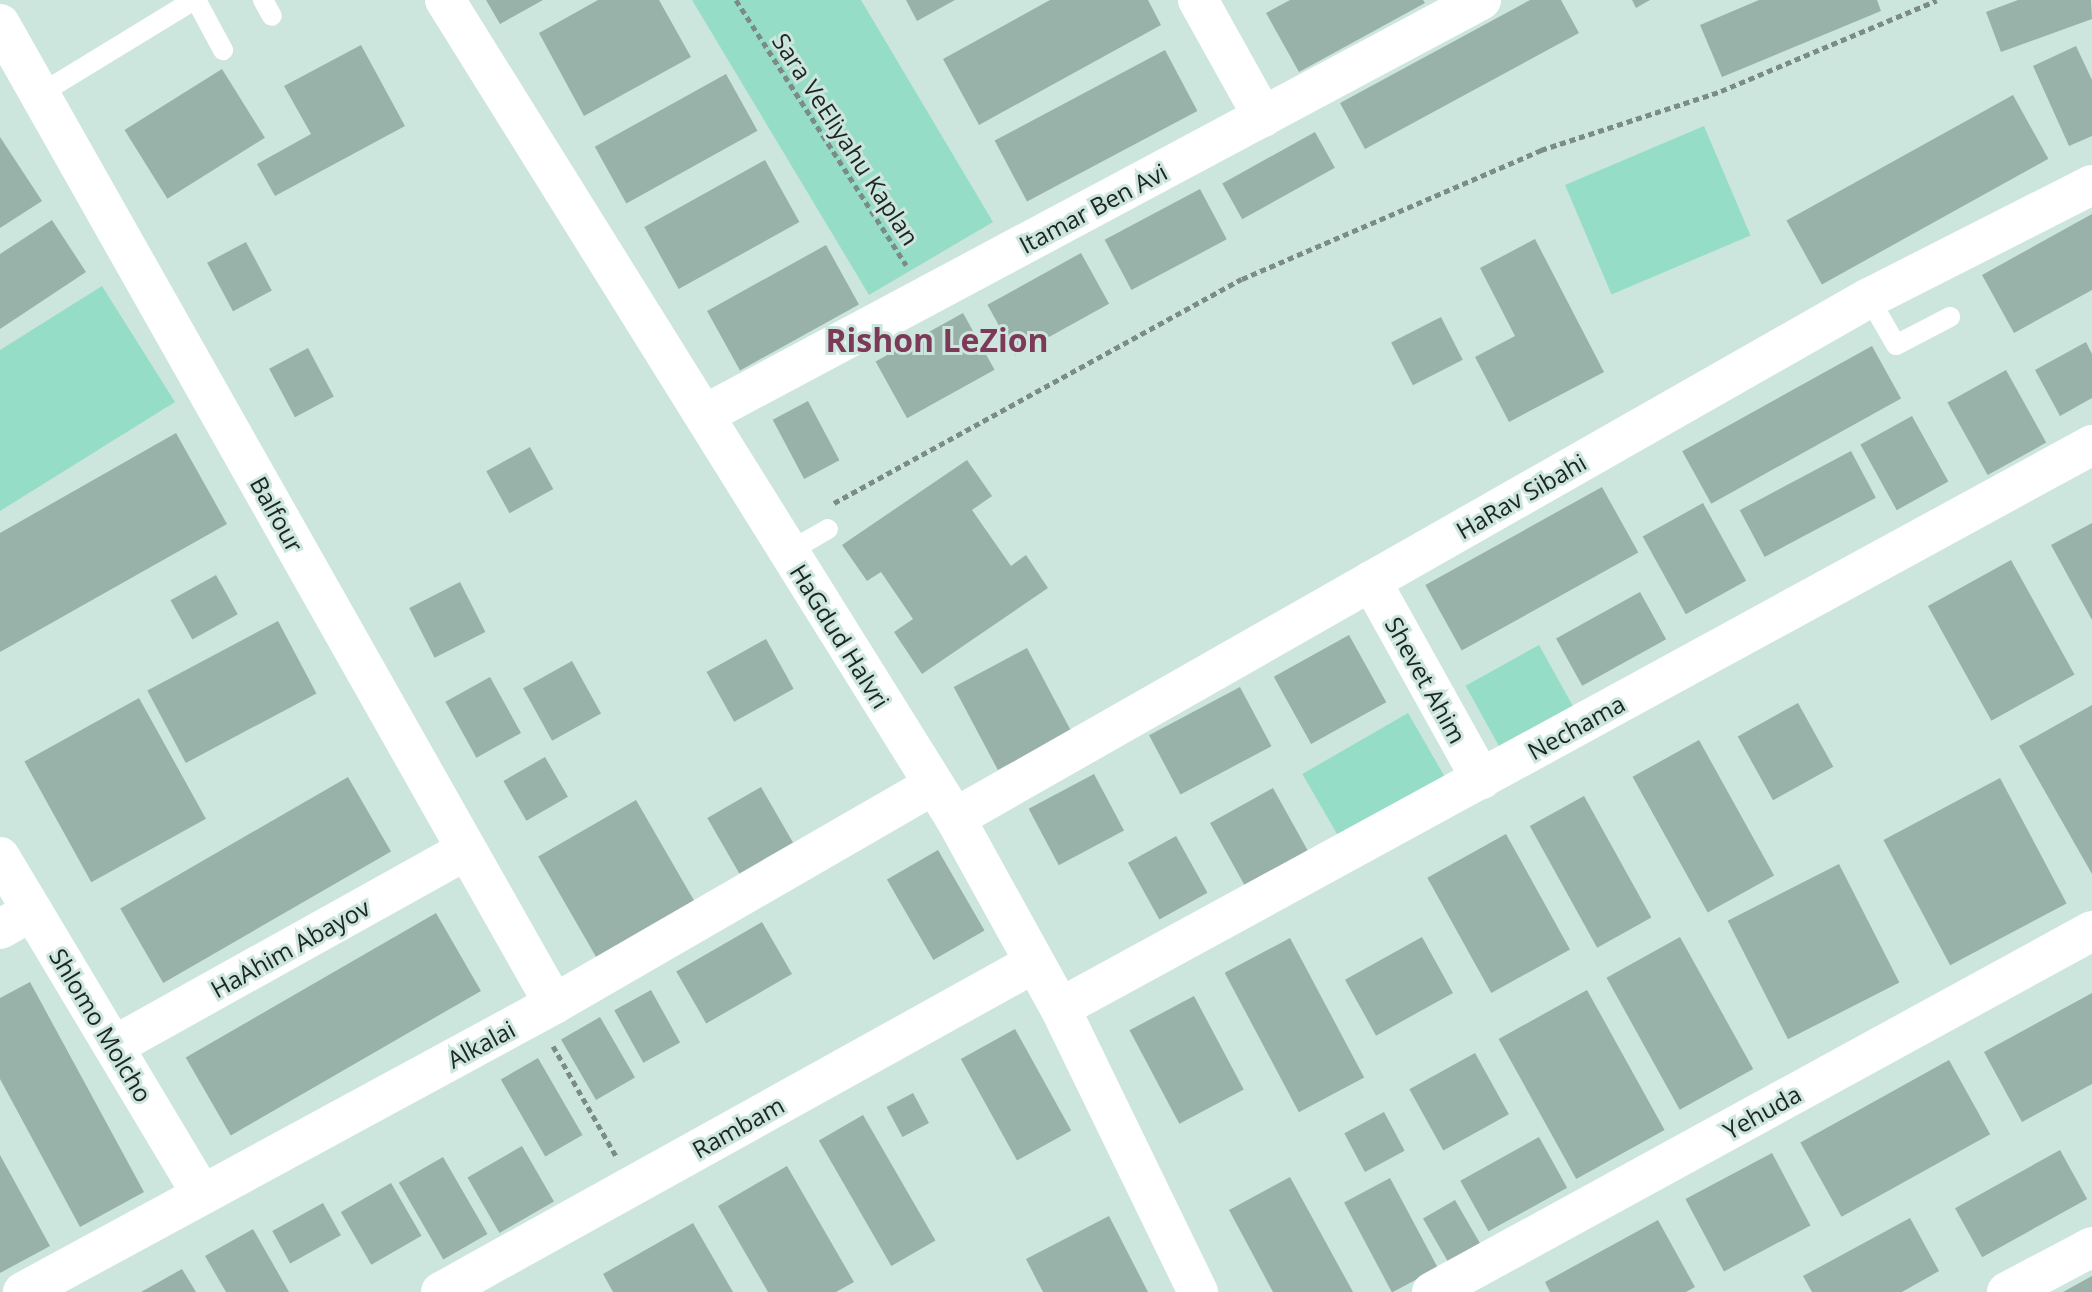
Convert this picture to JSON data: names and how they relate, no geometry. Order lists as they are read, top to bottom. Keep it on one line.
{"streets":{"street":["Itamar Ben Avi","HaRav Sibahi","Balfour","HaGdud HaIvri","Shevet Ahim","Nechama","HaAhim Abayov","Shlomo Molcho","Alkalai","Yehuda","Rambam"],"path":["Sara VeEliyahu Kaplan"]},"crossings":[["Sara VeEliyahu Kaplan","Itamar Ben Avi"],["Itamar Ben Avi","HaGdud HaIvri"],["HaRav Sibahi","HaGdud HaIvri"],["HaRav Sibahi","Shevet Ahim"],["Balfour","HaAhim Abayov"],["Balfour","Alkalai"],["HaGdud HaIvri","Nechama"],["HaGdud HaIvri","Alkalai"],["HaGdud HaIvri","Rambam"],["Shevet Ahim","Nechama"],["HaAhim Abayov","Shlomo Molcho"],["Shlomo Molcho","Alkalai"]],"districts":["Rishon LeZion"]}
